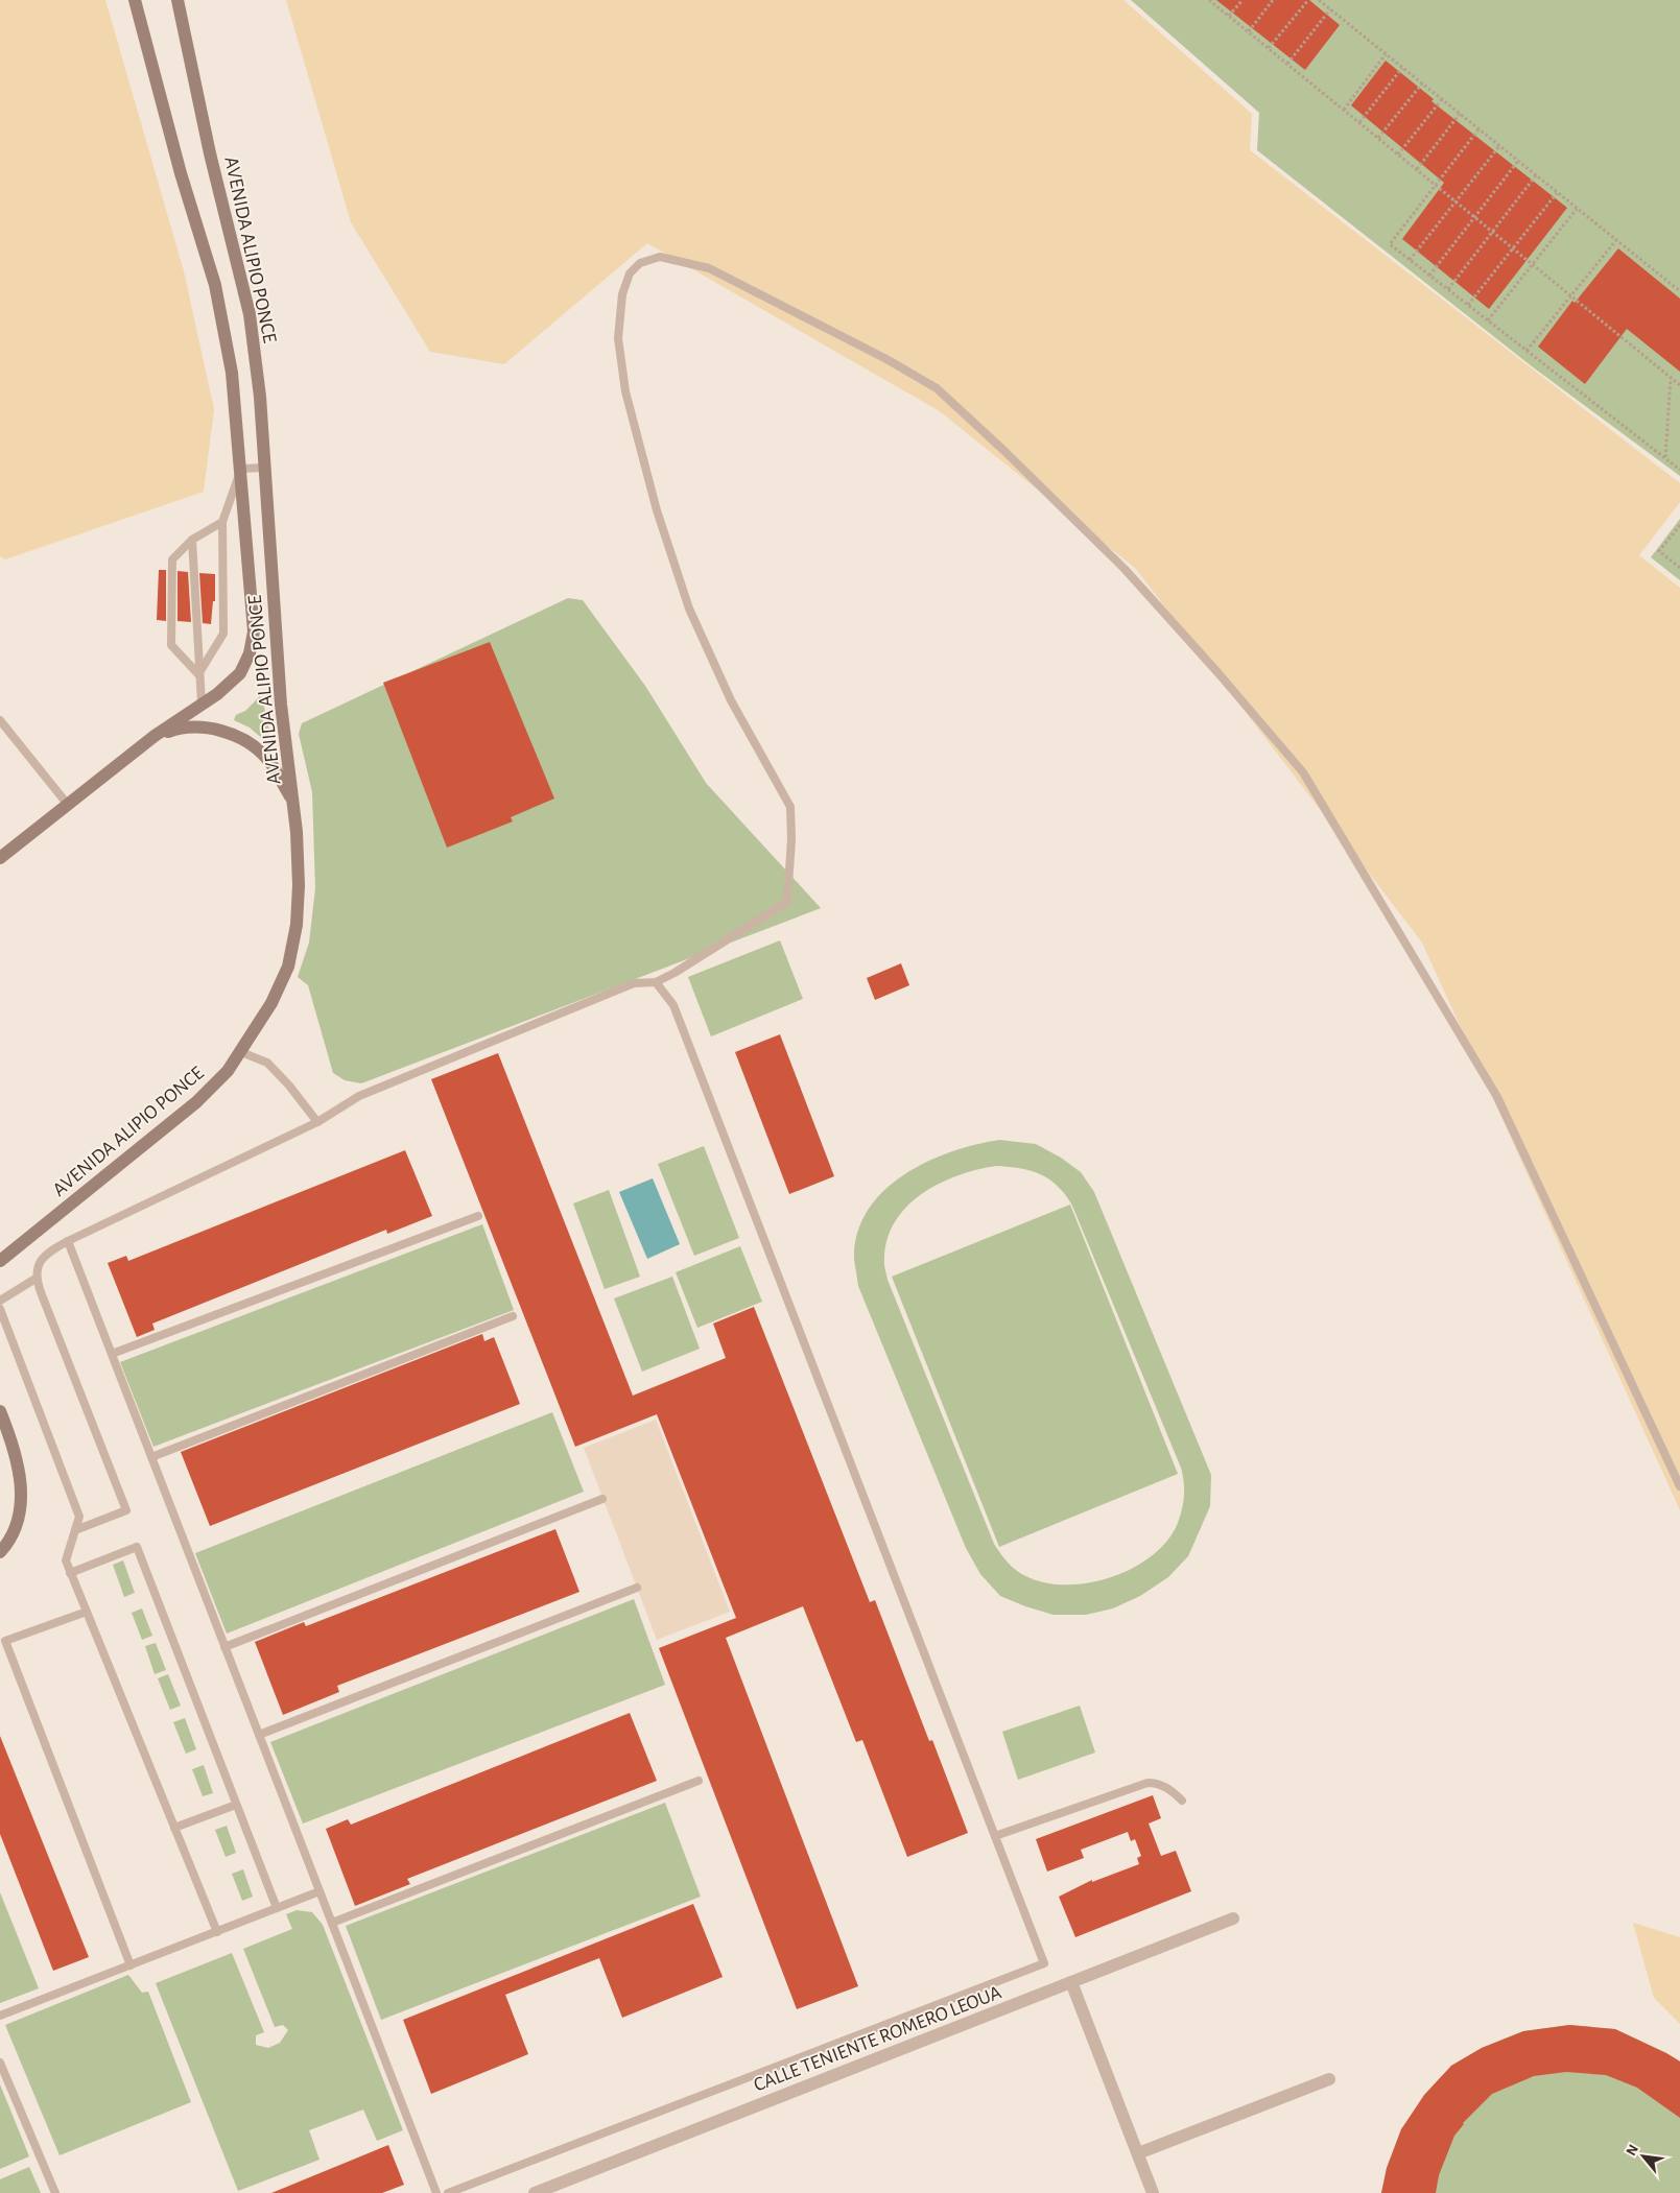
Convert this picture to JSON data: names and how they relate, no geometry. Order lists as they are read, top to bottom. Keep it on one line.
{"streets":{"main road":["AVENIDA ALIPIO PONCE"],"street":["CALLE TENIENTE ROMERO LEOUA"]},"north":"top left"}
